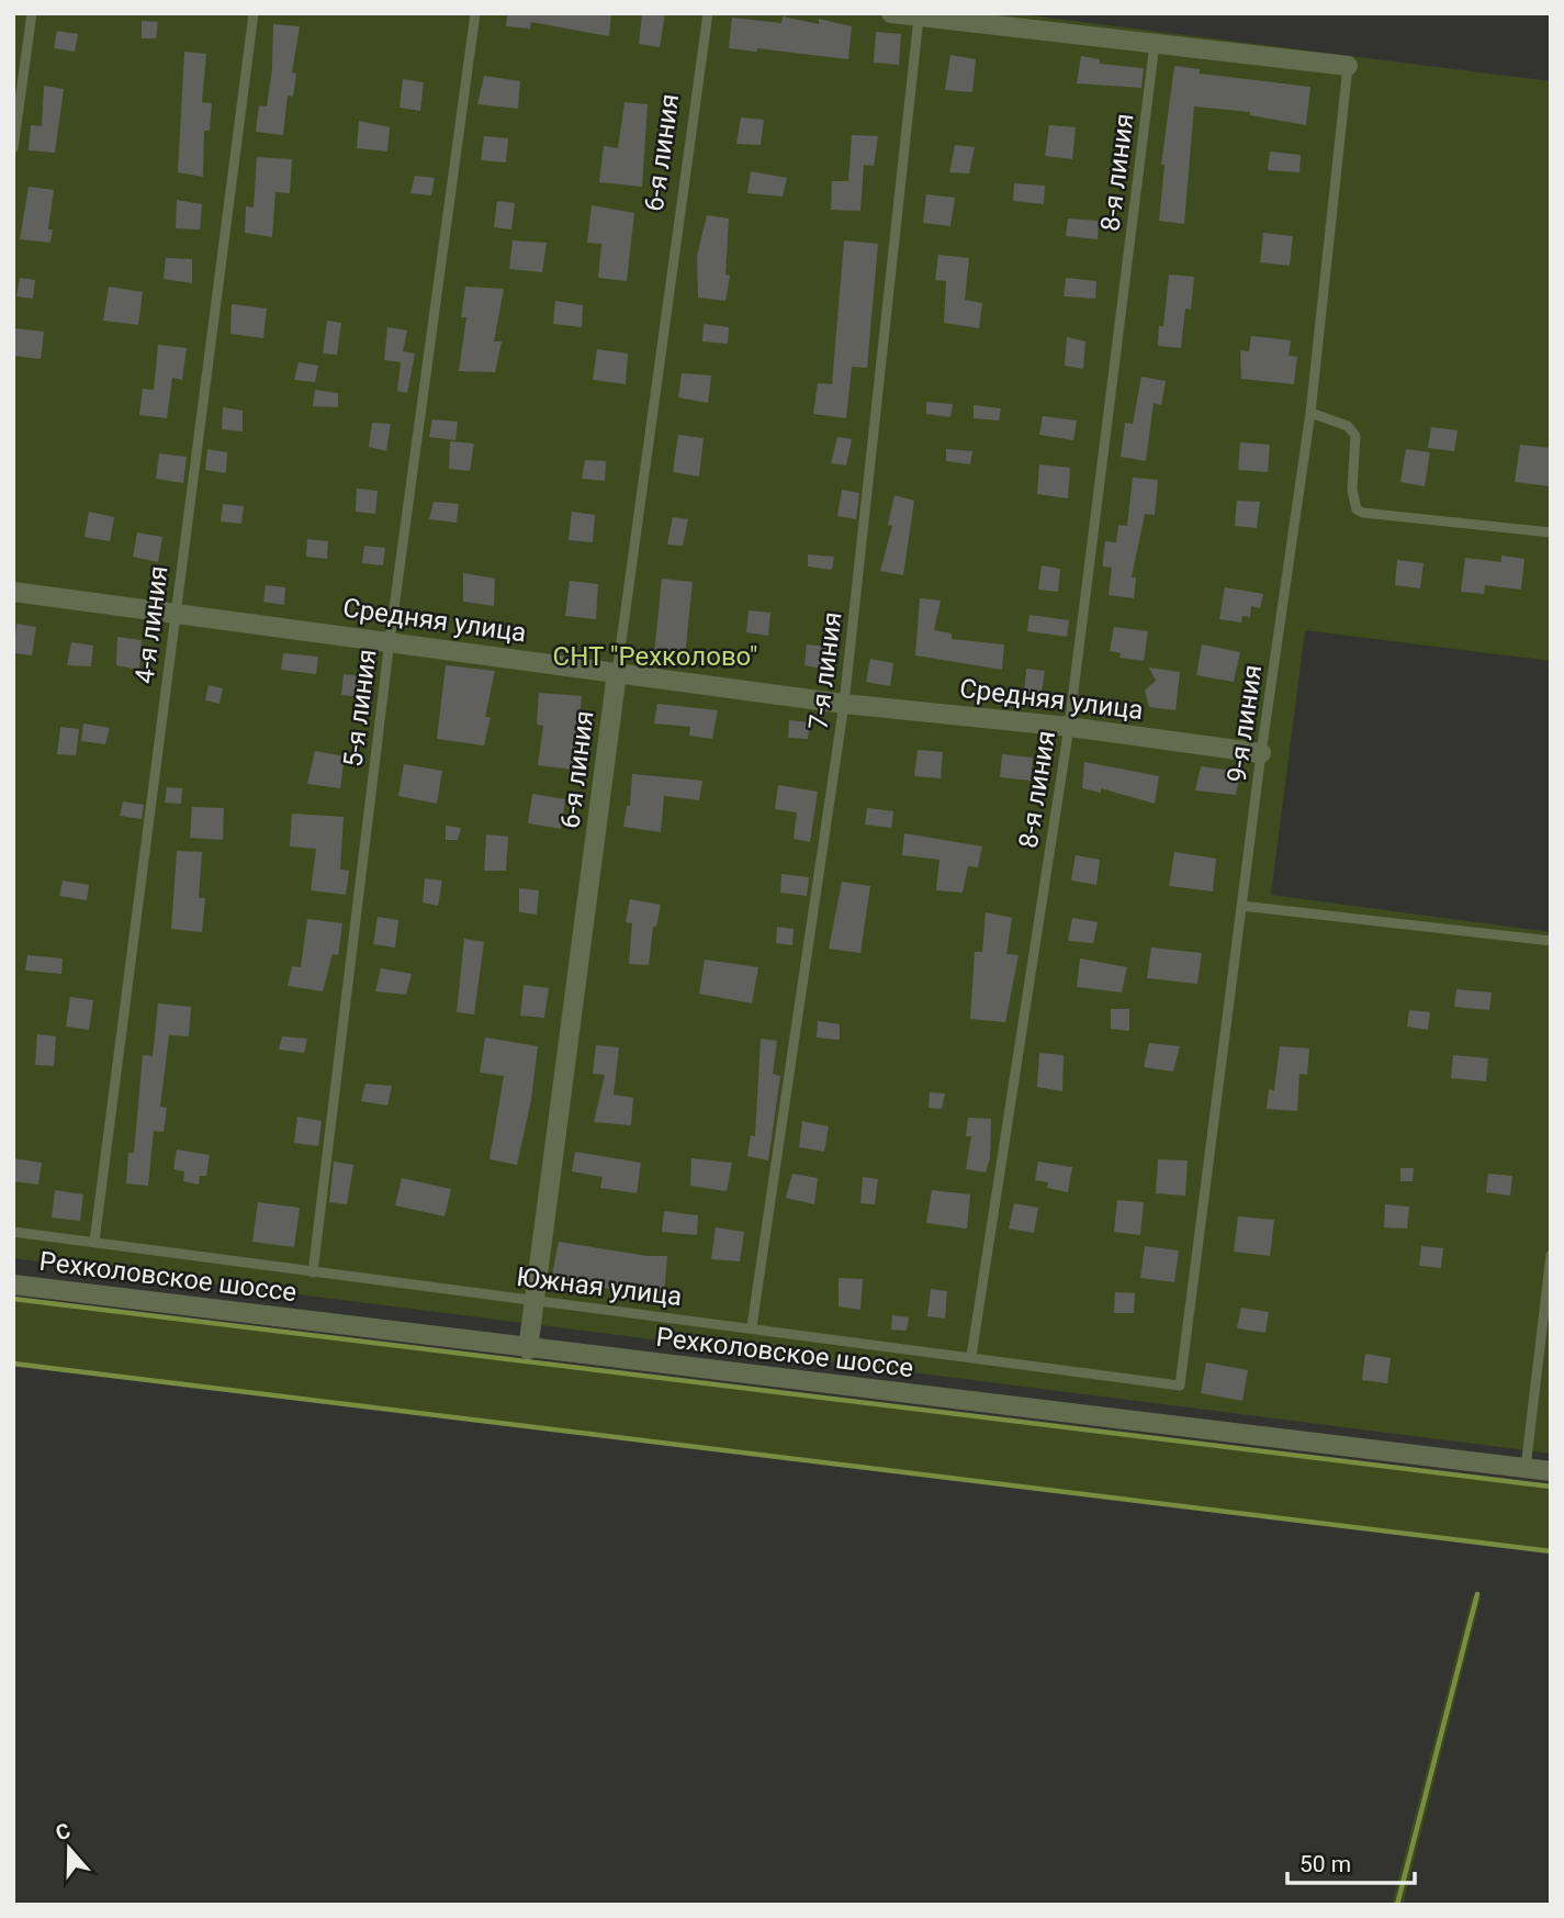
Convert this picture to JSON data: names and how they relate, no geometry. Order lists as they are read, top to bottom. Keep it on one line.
{"streets":{"street":["6-я линия","Средняя улица","Рехколовское шоссе"],"lane":["8-я линия","4-я линия","7-я линия","5-я линия","9-я линия","Южная улица"]},"crossings":[["6-я линия","Средняя улица"],["6-я линия","Рехколовское шоссе"],["6-я линия","Южная улица"],["8-я линия","Средняя улица"],["8-я линия","Южная улица"],["Средняя улица","4-я линия"],["Средняя улица","7-я линия"],["Средняя улица","5-я линия"],["Средняя улица","9-я линия"],["4-я линия","Южная улица"],["7-я линия","Южная улица"],["5-я линия","Южная улица"],["9-я линия","Южная улица"]],"parks":["СНТ \"Рехколово\""],"scale_bar":"50 m","north":"top"}
